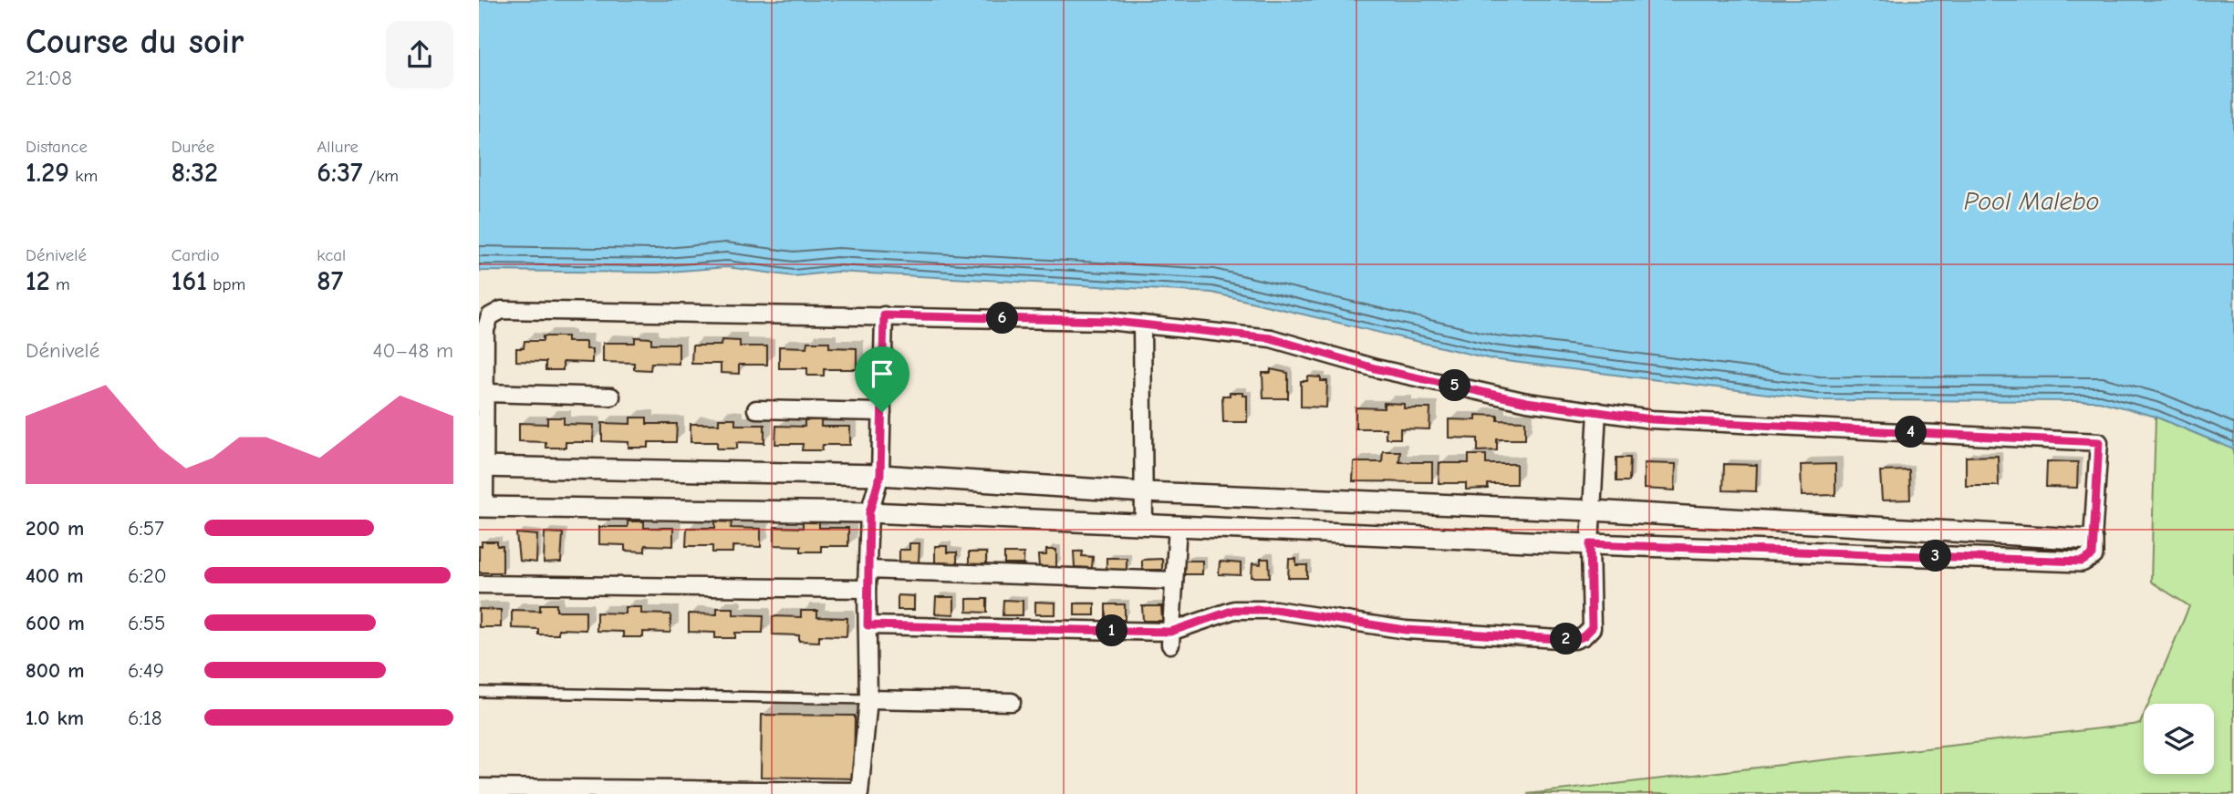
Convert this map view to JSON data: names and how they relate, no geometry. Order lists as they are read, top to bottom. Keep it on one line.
{"water":["Pool Malebo"],"page":{"heading":["Course du soir","21:08"],"stats":[["Distance","1.29 km"],["Durée","8:32"],["Allure","6:37 /km"],["Dénivelé","12 m"],["Cardio","161 bpm"],["kcal","87"]],"pins":["6","5","4","3","1","2"],"chart":["Dénivelé","40–48 m"],"list":[{"name":"200 m","note":"6:57"},{"name":"400 m","note":"6:20"},{"name":"600 m","note":"6:55"},{"name":"800 m","note":"6:49"},{"name":"1.0 km","note":"6:18"}]}}
